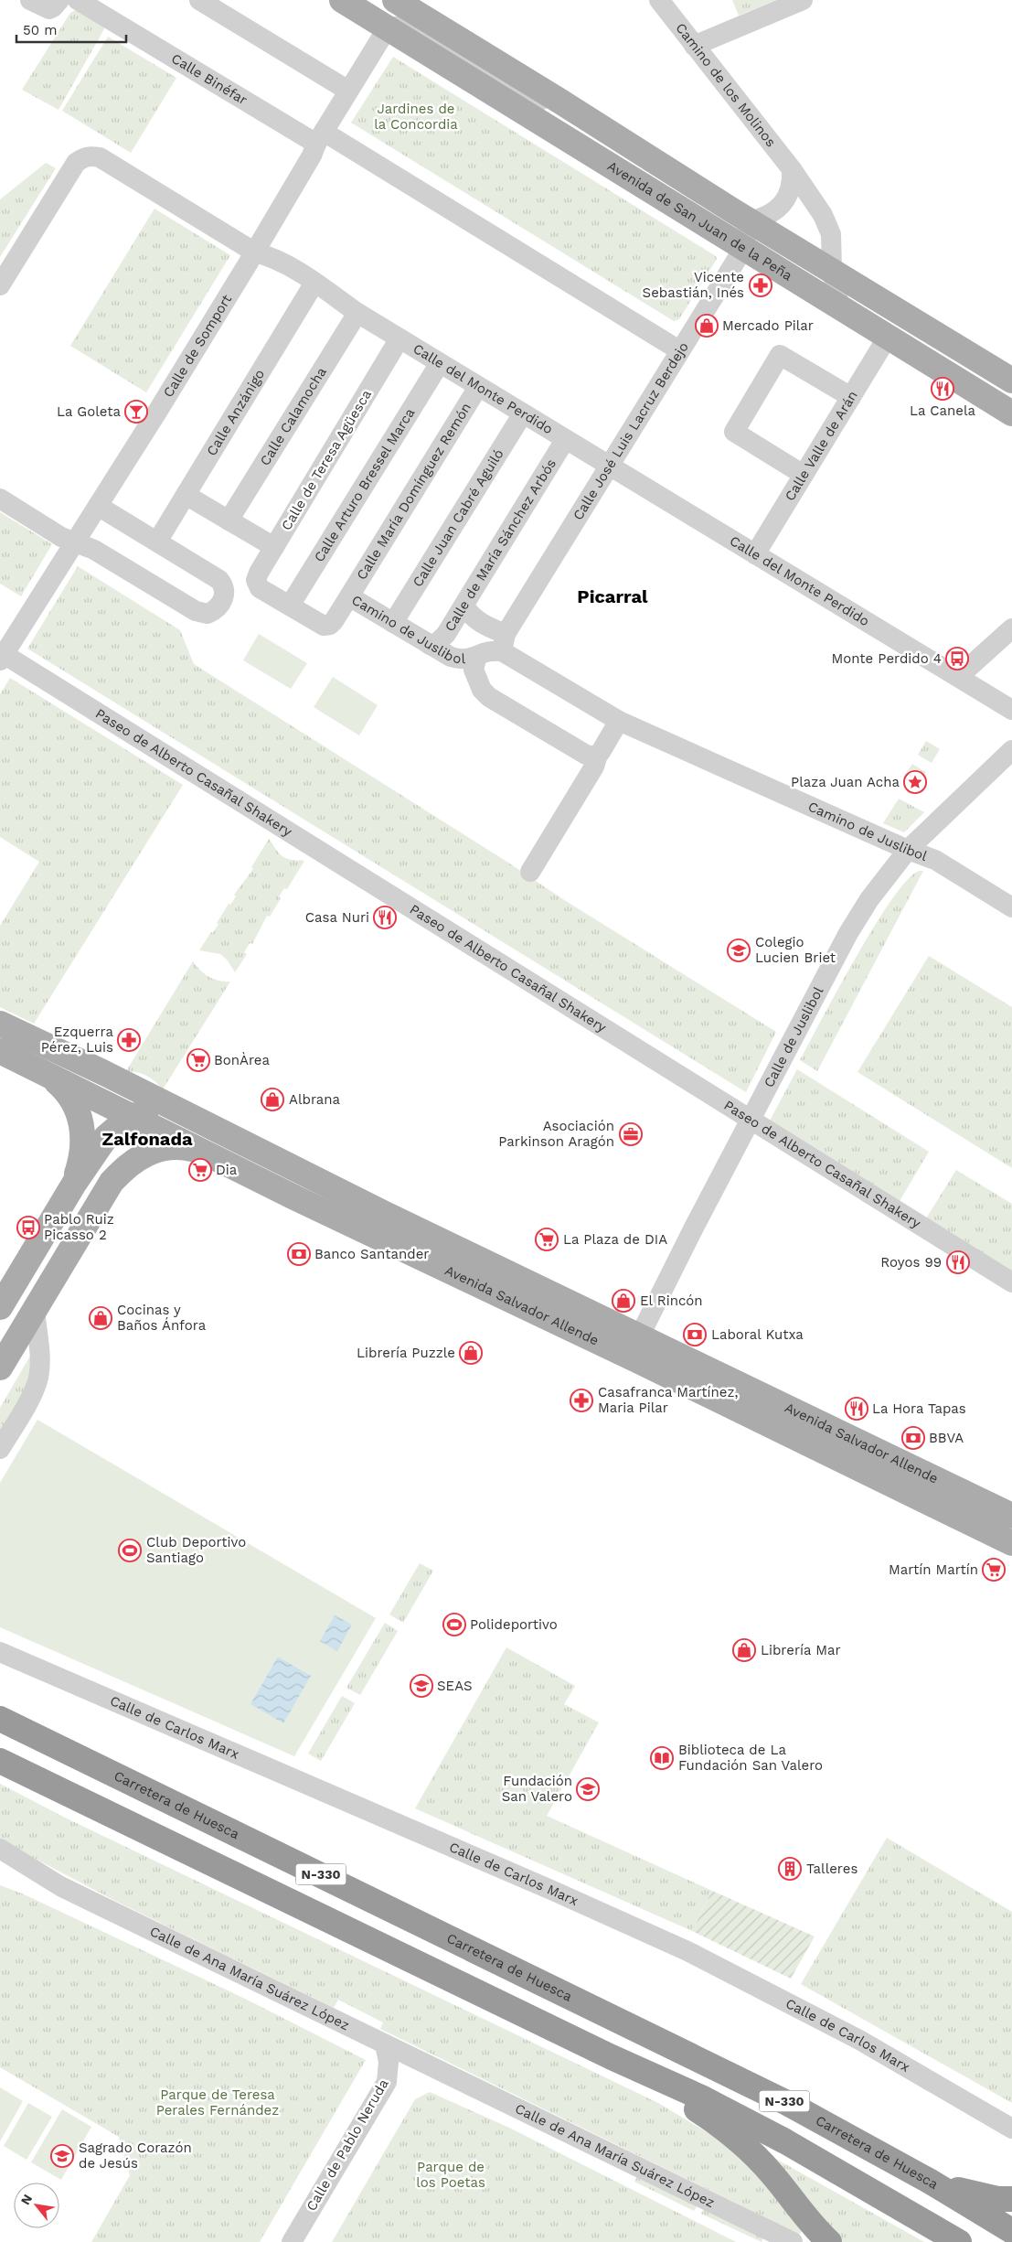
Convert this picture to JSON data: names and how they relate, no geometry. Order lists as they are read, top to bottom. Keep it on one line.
{"streets":{"highway":["Carretera de Huesca","N-330"],"main road":["Avenida de San Juan de la Peña","Avenida Salvador Allende"],"street":["Calle Binéfar","Camino de los Molinos","Calle de Somport","Calle del Monte Perdido","Calle Anzánigo","Calle Calamocha","Calle José Luis Lacruz Berdejo","Calle Valle de Arán","Calle de Teresa Agüesca","Calle Arturo Bressel Marca","Calle María Domínguez Remón","Calle Juan Cabré Aguiló","Calle de María Sánchez Arbós","Camino de Juslibol","Paseo de Alberto Casañal Shakery","Calle de Juslibol","Calle de Carlos Marx","Calle de Ana María Suárez López","Calle de Pablo Neruda"]},"crossings":[["Calle Binéfar","Calle de Somport"],["Camino de los Molinos","Avenida de San Juan de la Peña"],["Avenida de San Juan de la Peña","Calle de Somport"],["Avenida de San Juan de la Peña","Calle José Luis Lacruz Berdejo"],["Avenida de San Juan de la Peña","Calle Valle de Arán"],["Calle de Somport","Calle del Monte Perdido"],["Calle de Somport","Paseo de Alberto Casañal Shakery"],["Calle del Monte Perdido","Calle Anzánigo"],["Calle del Monte Perdido","Calle Calamocha"],["Calle del Monte Perdido","Calle José Luis Lacruz Berdejo"],["Calle del Monte Perdido","Calle Valle de Arán"],["Calle del Monte Perdido","Calle de Teresa Agüesca"],["Calle del Monte Perdido","Calle Arturo Bressel Marca"],["Calle del Monte Perdido","Calle María Domínguez Remón"],["Calle del Monte Perdido","Calle Juan Cabré Aguiló"],["Calle del Monte Perdido","Calle de María Sánchez Arbós"],["Calle José Luis Lacruz Berdejo","Camino de Juslibol"],["Calle de Teresa Agüesca","Camino de Juslibol"],["Calle Arturo Bressel Marca","Camino de Juslibol"],["Calle María Domínguez Remón","Camino de Juslibol"],["Calle Juan Cabré Aguiló","Camino de Juslibol"],["Calle de María Sánchez Arbós","Camino de Juslibol"],["Camino de Juslibol","Calle de Juslibol"],["Paseo de Alberto Casañal Shakery","Calle de Juslibol"],["Calle de Juslibol","Avenida Salvador Allende"],["Calle de Ana María Suárez López","Calle de Pablo Neruda"]],"districts":["Picarral","Zalfonada"],"parks":["Jardines de la Concordia","Parque de Teresa Perales Fernández","Parque de los Poetas"],"places":{"pharmacy":["Vicente Sebastián, Inés","Ezquerra Pérez, Luis","Casafranca Martínez, Maria Pilar"],"shop":["Mercado Pilar","Albrana","El Rincón","Cocinas y Baños Ánfora","Librería Puzzle","Librería Mar"],"restaurant":["La Canela","Casa Nuri","Royos 99","La Hora Tapas"],"bar":["La Goleta"],"bus stop":["Monte Perdido 4","Pablo Ruiz Picasso 2"],"place":["Plaza Juan Acha"],"school or university":["Colegio Lucien Briet","SEAS","Fundación San Valero","Sagrado Corazón de Jesús"],"supermarket":["BonÀrea","Dia","La Plaza de DIA","Martín Martín"],"office":["Asociación Parkinson Aragón"],"bank":["Banco Santander","Laboral Kutxa","BBVA"],"sports":["Club Deportivo Santiago","Polideportivo"],"library":["Biblioteca de La Fundación San Valero"],"building":["Talleres"]},"scale_bar":"50 m","north":"top left"}
